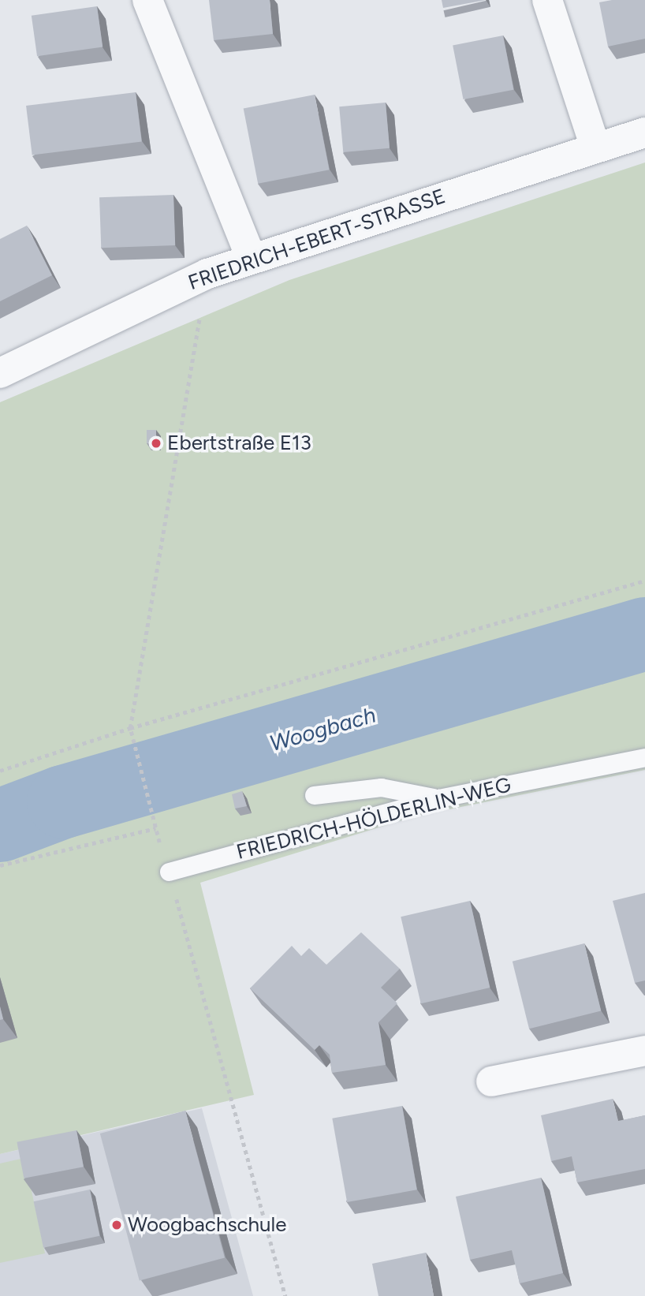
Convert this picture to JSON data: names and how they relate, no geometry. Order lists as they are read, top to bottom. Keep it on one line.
{"streets":{"street":["FRIEDRICH-EBERT-STRASSE"],"lane":["FRIEDRICH-HÖLDERLIN-WEG"]},"water":["Woogbach"],"places":["Ebertstraße E13","Woogbachschule"]}
